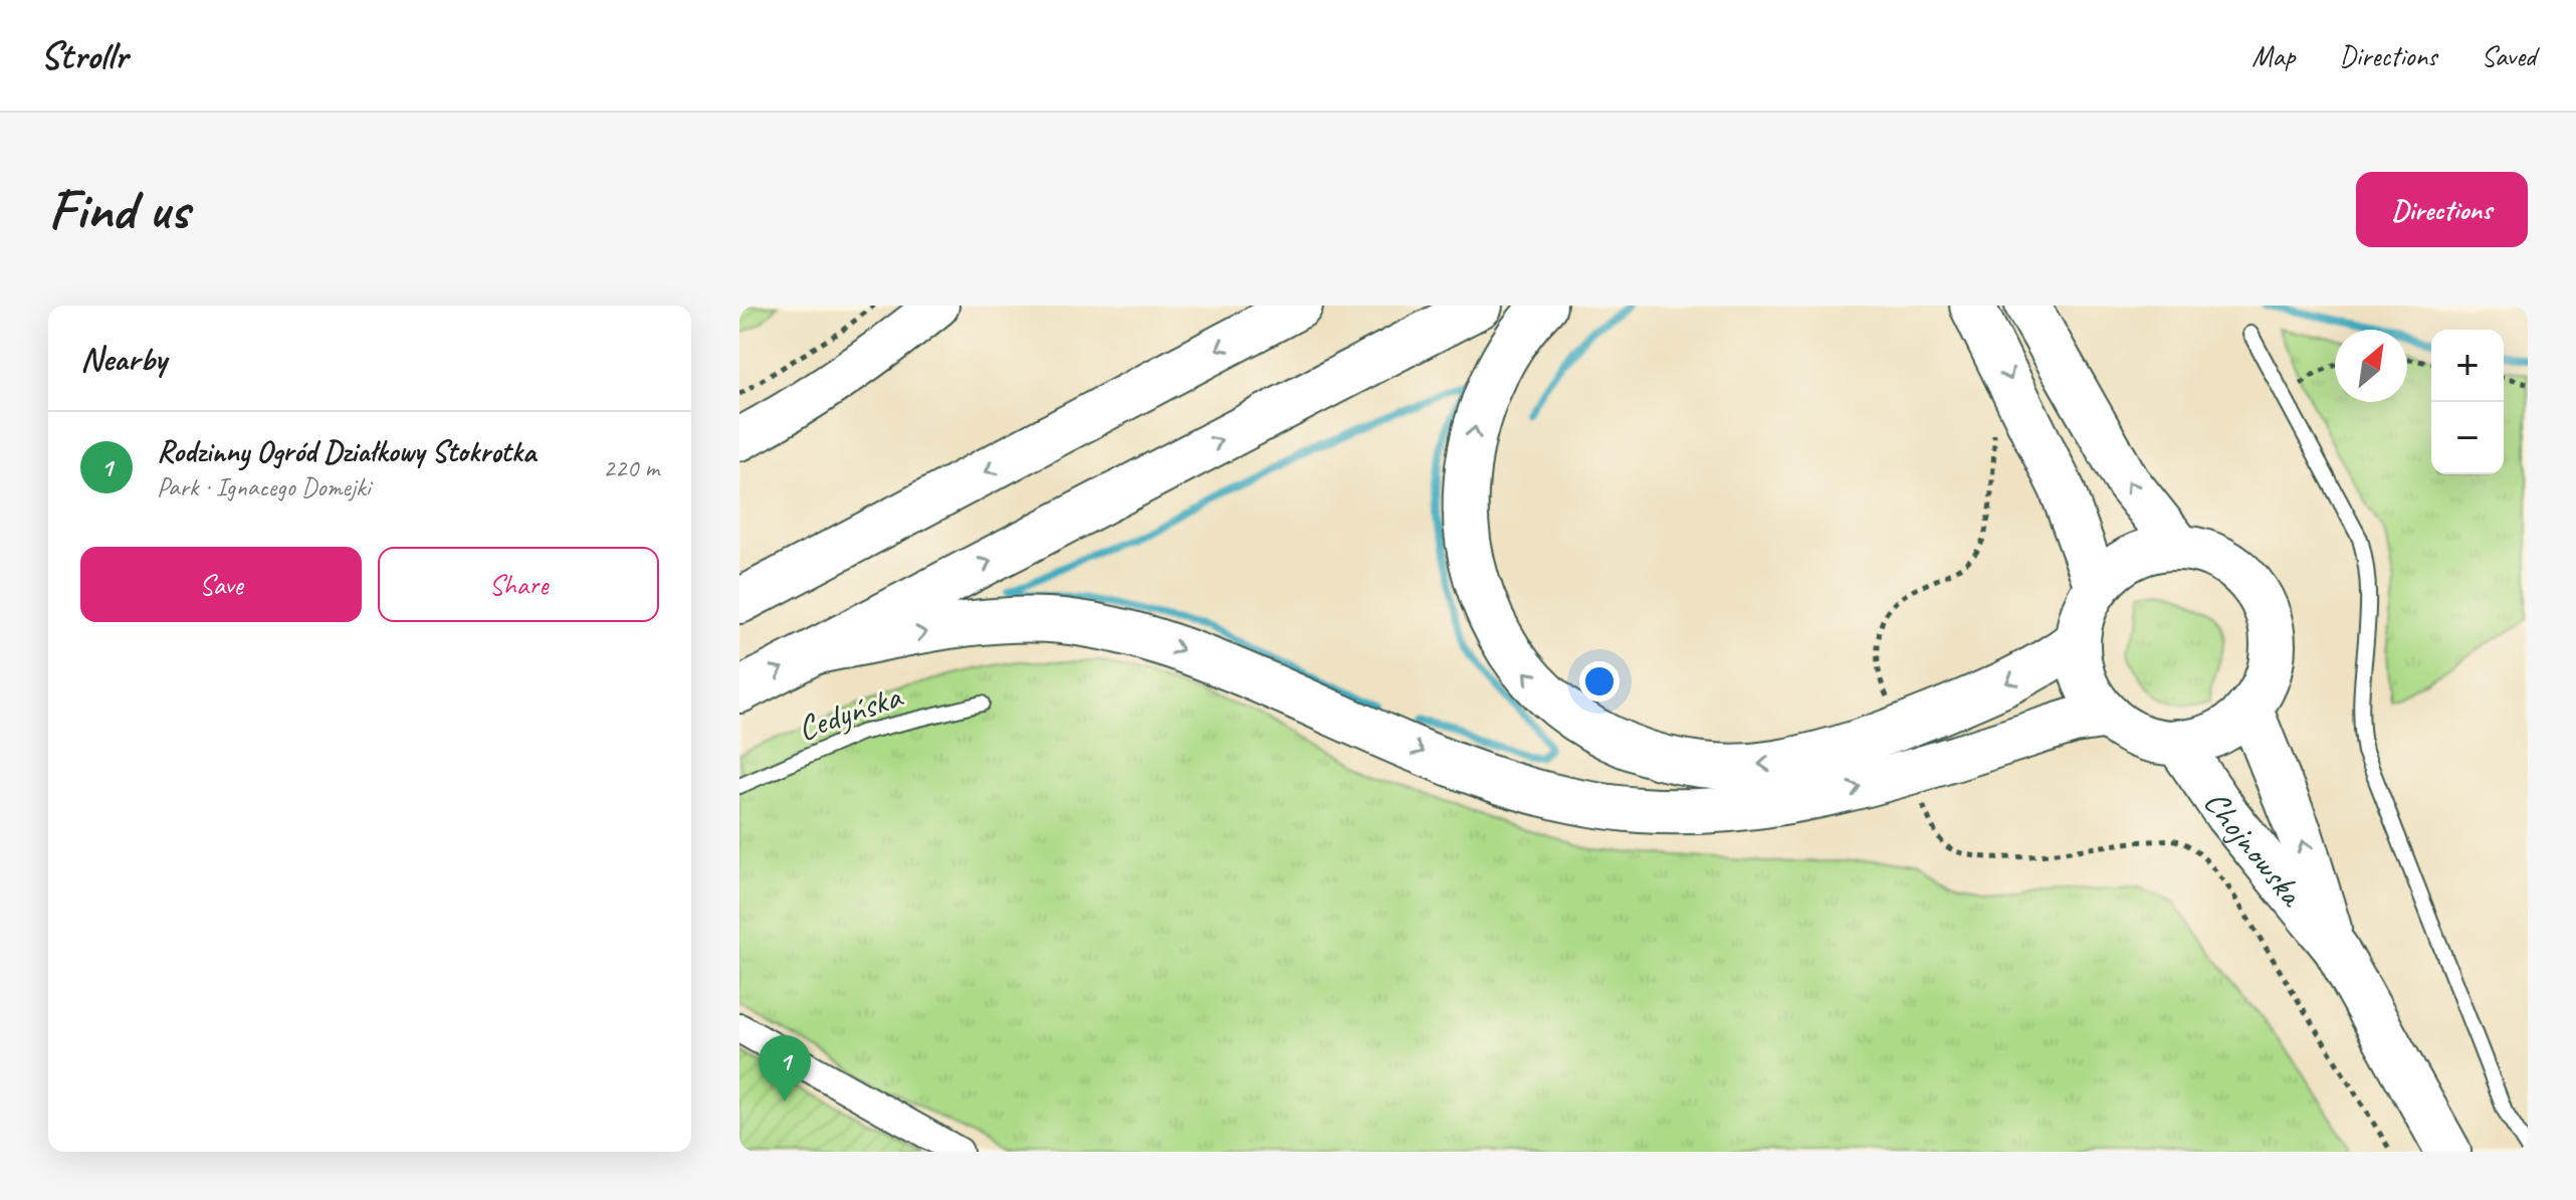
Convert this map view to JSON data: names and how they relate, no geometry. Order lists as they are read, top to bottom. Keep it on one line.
{"streets":{"main road":["Chojnowska"],"lane":["Cedyńska"]},"north":"top right","page":{"header":"Strollr","nav":["Map","Directions","Saved"],"buttons":["Directions",["Save","Share"]],"title":"Find us","heading":"Nearby","map_buttons":["+","−"],"list":[{"mark":"1","name":"Rodzinny Ogród Działkowy Stokrotka","note":"Park · Ignacego Domejki","value":"220 m"}],"pins":"1"}}
